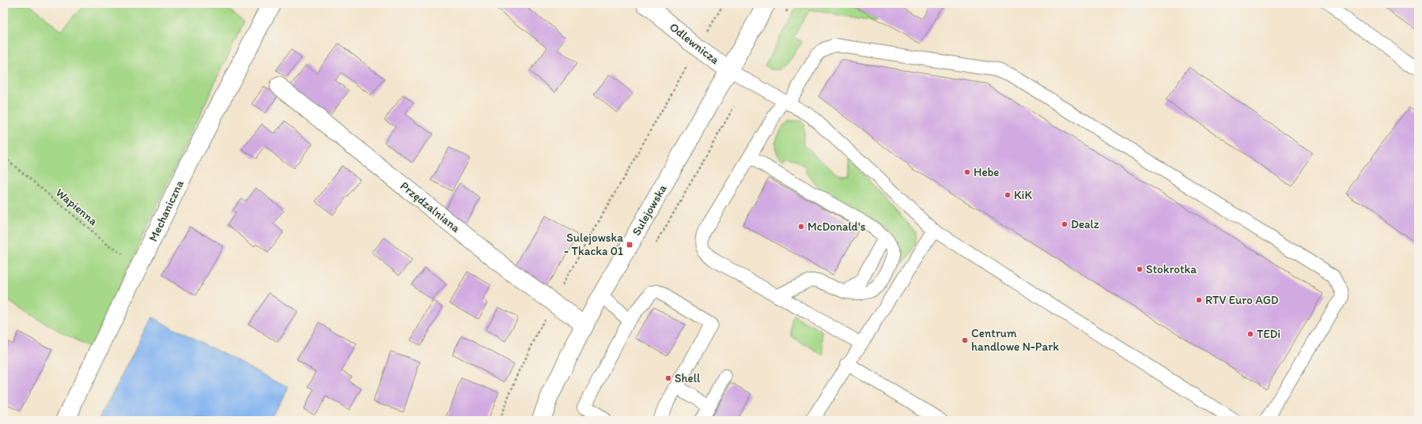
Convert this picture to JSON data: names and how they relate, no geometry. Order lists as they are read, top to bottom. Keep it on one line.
{"streets":{"street":["Odlewnicza","Przędzalniana","Sulejowska","Mechaniczna"],"path":["Wapienna"]},"crossings":[["Odlewnicza","Sulejowska"],["Wapienna","Mechaniczna"],["Przędzalniana","Sulejowska"]],"places":{"other":["Hebe","KiK","Dealz","McDonald's","Stokrotka","RTV Euro AGD","TEDi","Centrum handlowe N-Park","Shell"],"transit":["Sulejowska - Tkacka 01"]}}
